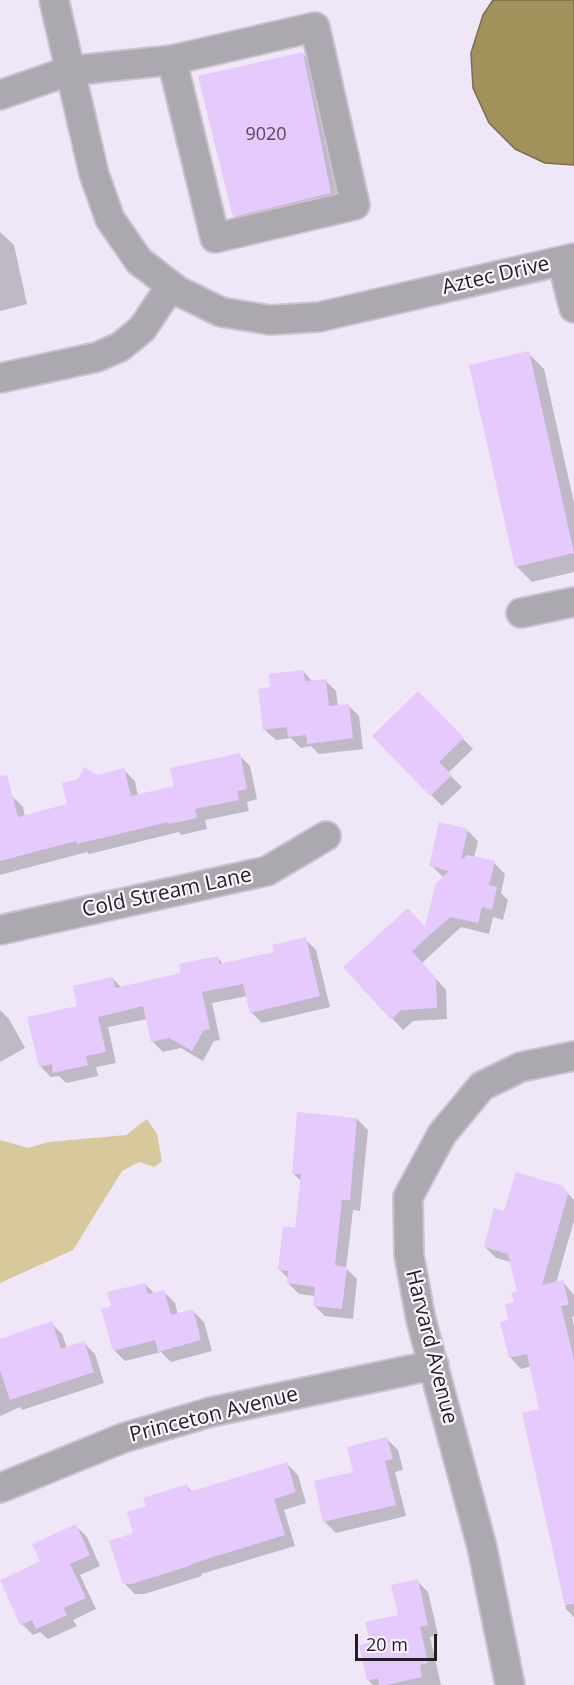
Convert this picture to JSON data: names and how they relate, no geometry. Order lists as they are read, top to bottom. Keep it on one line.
{"streets":{"street":["Aztec Drive","Cold Stream Lane","Harvard Avenue","Princeton Avenue"]},"crossings":[["Harvard Avenue","Princeton Avenue"]],"house_numbers":["9020"],"scale_bar":"20 m"}
